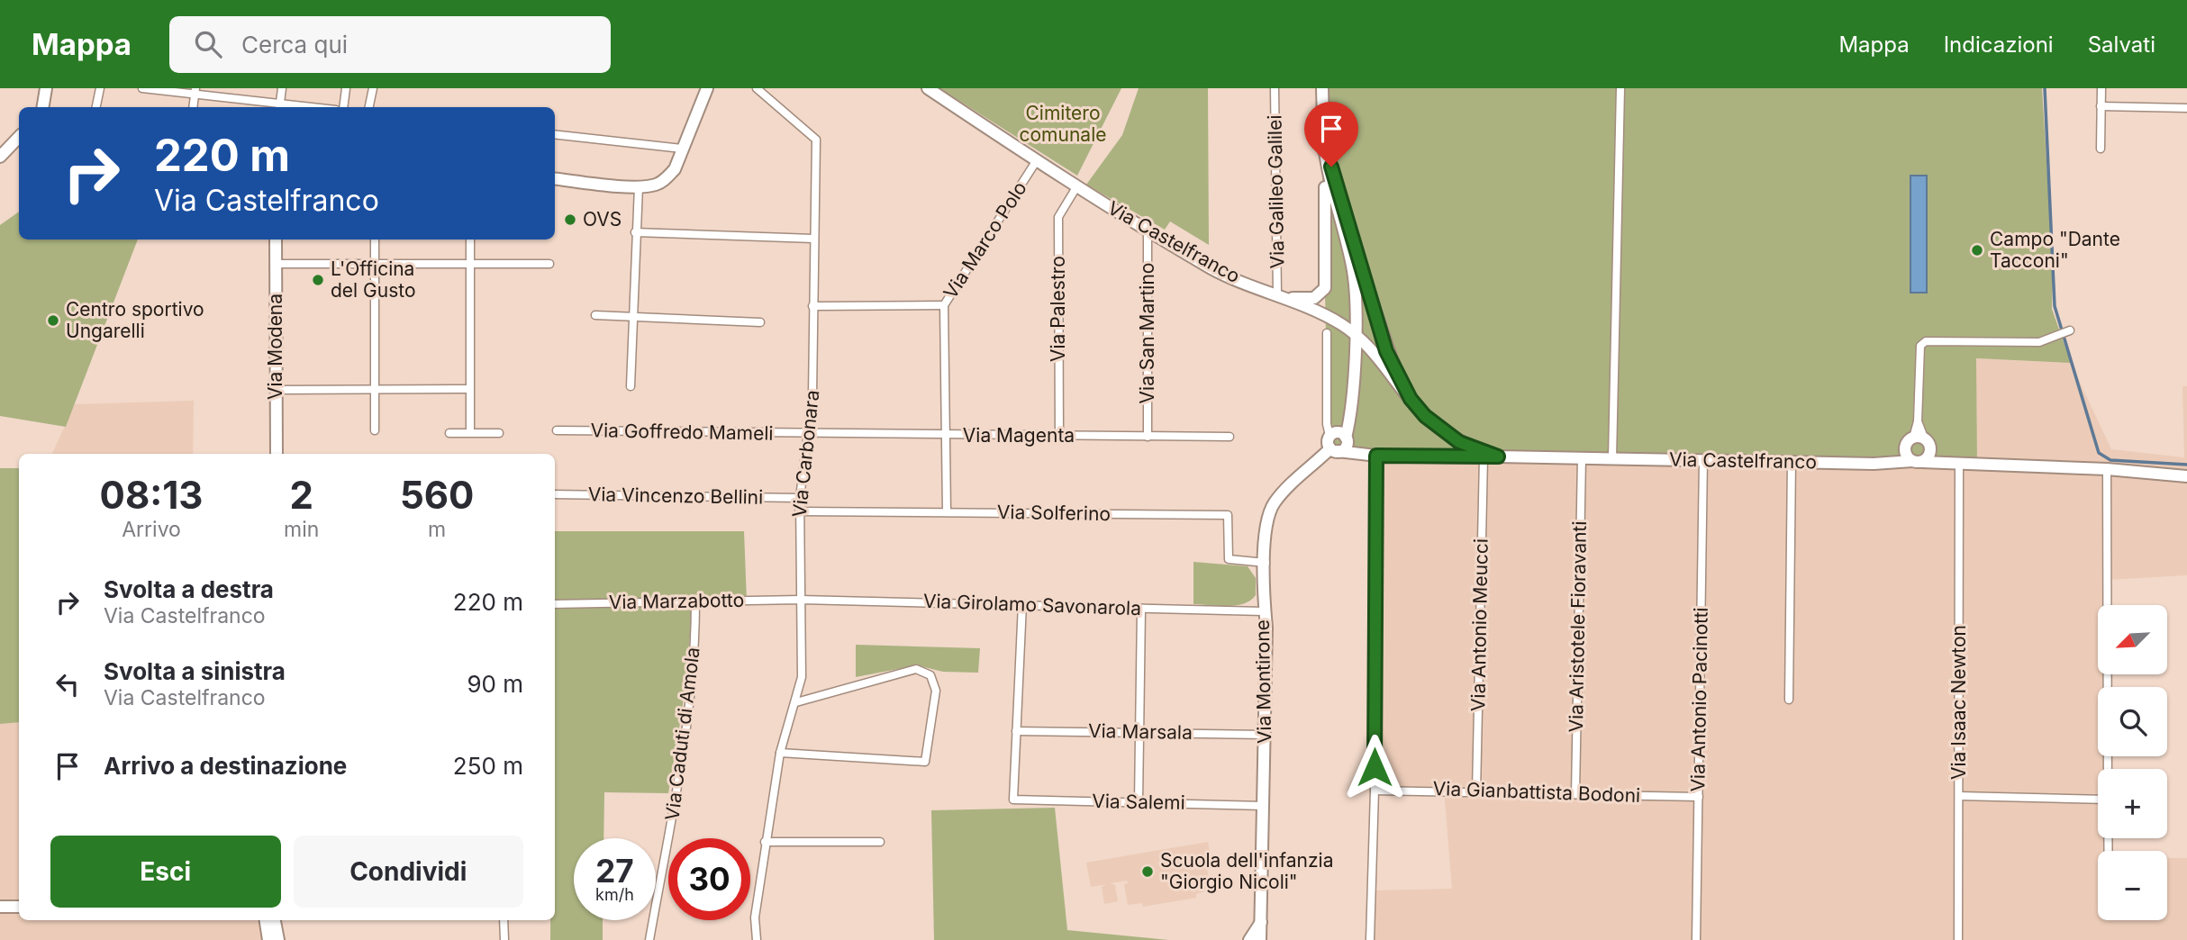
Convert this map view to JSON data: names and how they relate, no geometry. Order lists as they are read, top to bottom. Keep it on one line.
{"streets":{"street":["Via Galileo Galilei","Via Marco Polo","Via Castelfranco","Via Palestro","Via San Martino","Via Modena","Via Goffredo Mameli","Via Magenta","Via Carbonara","Via Vincenzo Bellini","Via Solferino","Via Marzabotto","Via Girolamo Savonarola","Via Antonio Meucci","Via Aristotele Fioravanti","Via Montirone","Via Antonio Pacinotti","Via Isaac Newton","Via Marsala","Via Caduti di Amola","Via Gianbattista Bodoni","Via Salemi"]},"crossings":[["Via Galileo Galilei","Via Castelfranco"],["Via Marco Polo","Via Castelfranco"],["Via Marco Polo","Via Magenta"],["Via Marco Polo","Via Solferino"],["Via Castelfranco","Via Palestro"],["Via Castelfranco","Via San Martino"],["Via Castelfranco","Via Antonio Meucci"],["Via Castelfranco","Via Aristotele Fioravanti"],["Via Castelfranco","Via Montirone"],["Via Castelfranco","Via Antonio Pacinotti"],["Via Castelfranco","Via Isaac Newton"],["Via Palestro","Via Magenta"],["Via San Martino","Via Magenta"],["Via Goffredo Mameli","Via Magenta"],["Via Goffredo Mameli","Via Carbonara"],["Via Magenta","Via Carbonara"],["Via Carbonara","Via Vincenzo Bellini"],["Via Carbonara","Via Solferino"],["Via Carbonara","Via Marzabotto"],["Via Carbonara","Via Girolamo Savonarola"],["Via Solferino","Via Montirone"],["Via Marzabotto","Via Girolamo Savonarola"],["Via Marzabotto","Via Caduti di Amola"],["Via Girolamo Savonarola","Via Montirone"],["Via Antonio Meucci","Via Gianbattista Bodoni"],["Via Aristotele Fioravanti","Via Gianbattista Bodoni"],["Via Montirone","Via Marsala"],["Via Montirone","Via Salemi"],["Via Antonio Pacinotti","Via Gianbattista Bodoni"],["Via Marsala","Via Salemi"]],"parks":["Cimitero comunale"],"places":["OVS","Campo \"Dante Tacconi\"","L'Officina del Gusto","Centro sportivo Ungarelli","Scuola dell'infanzia \"Giorgio Nicoli\""],"north":"bottom left","page":{"header":"Mappa","search":"Cerca qui","nav":["Mappa","Indicazioni","Salvati"],"turn":["220 m","Via Castelfranco"],"eta":["08:13","Arrivo","2","min","560","m"],"list":[{"name":"Svolta a destra","note":"Via Castelfranco","value":"220 m"},{"name":"Svolta a sinistra","note":"Via Castelfranco","value":"90 m"},{"name":"Arrivo a destinazione","value":"250 m"}],"map_buttons":["+","−"],"buttons":["Esci","Condividi"],"speed":"27 km/h","limit":"30"}}
